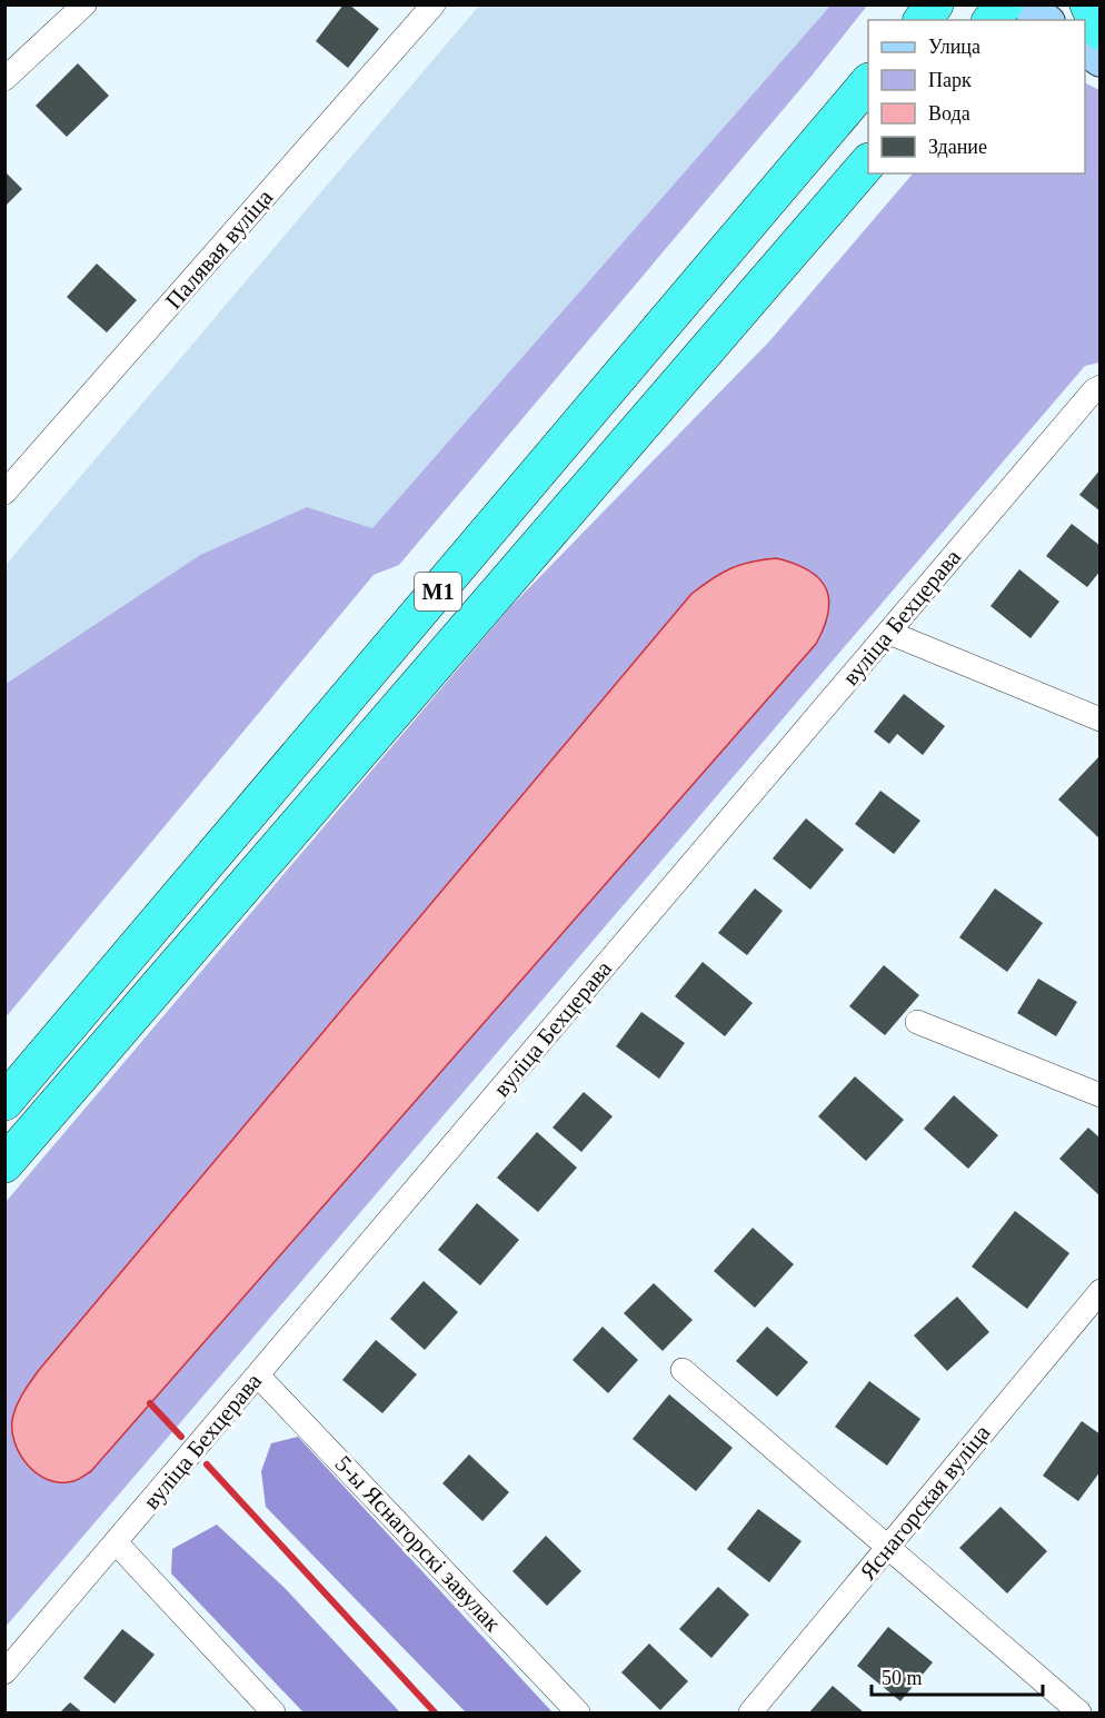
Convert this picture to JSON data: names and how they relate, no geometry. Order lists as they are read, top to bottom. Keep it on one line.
{"streets":{"highway":["М1"],"street":["Палявая вуліца","вуліца Бехцерава","Яснагорская вуліца","5-ы Яснагорскі завулак"]},"crossings":[["вуліца Бехцерава","5-ы Яснагорскі завулак"]],"legend":["Улица","Парк","Вода","Здание"],"scale_bar":"50 m"}
